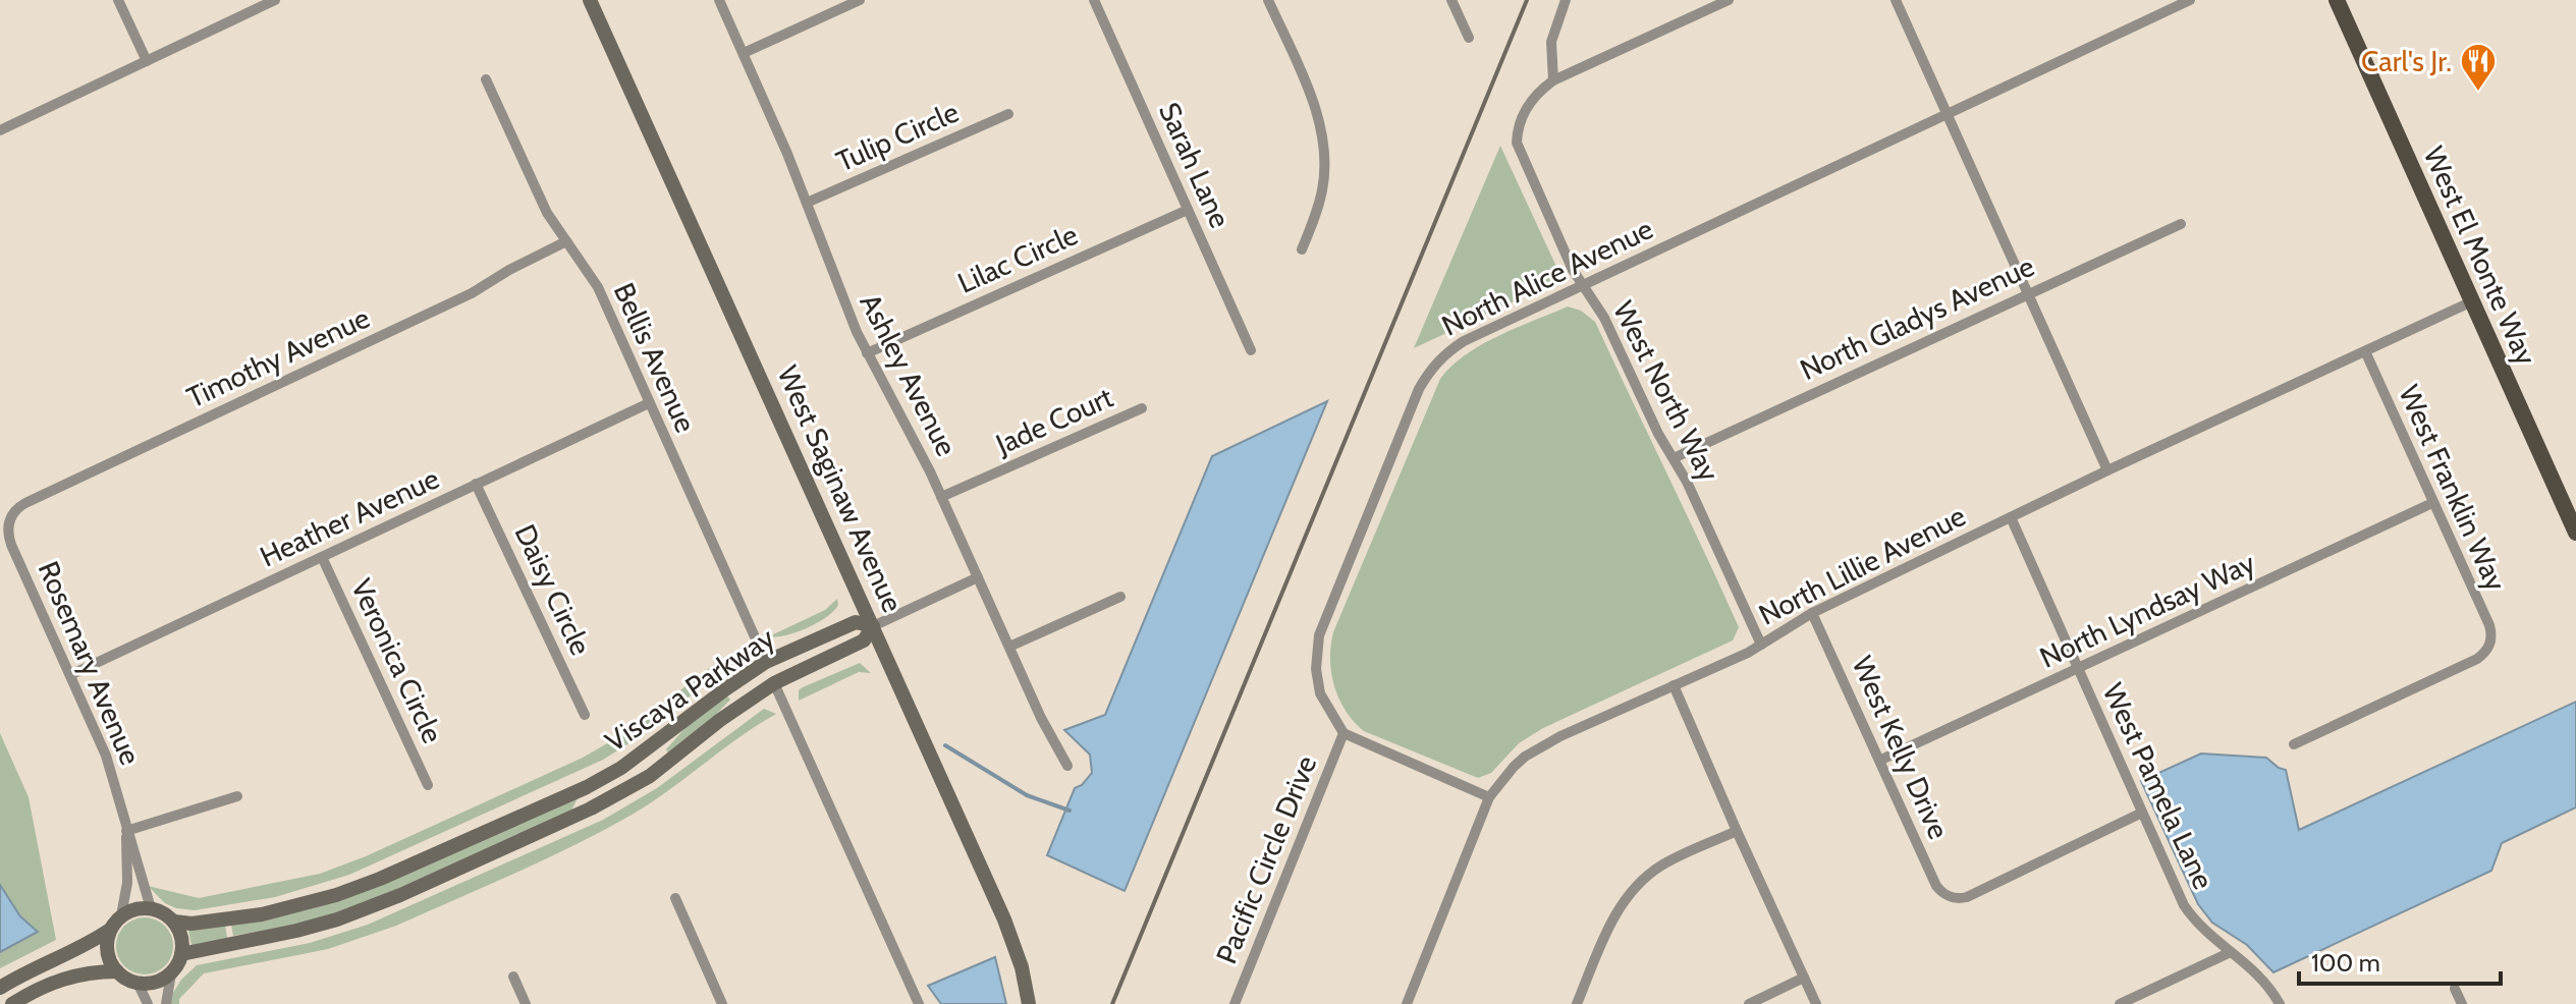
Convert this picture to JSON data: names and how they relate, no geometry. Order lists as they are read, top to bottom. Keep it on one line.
{"streets":{"main road":["West El Monte Way"],"street":["Tulip Circle","Sarah Lane","Lilac Circle","North Alice Avenue","North Gladys Avenue","Timothy Avenue","Bellis Avenue","Ashley Avenue","West North Way","Jade Court","West Franklin Way","West Saginaw Avenue","Heather Avenue","North Lillie Avenue","Daisy Circle","North Lyndsay Way","Veronica Circle","Rosemary Avenue","Viscaya Parkway","West Kelly Drive","West Pamela Lane","Pacific Circle Drive"]},"crossings":[["Tulip Circle","Ashley Avenue"],["Sarah Lane","Lilac Circle"],["West El Monte Way","North Lillie Avenue"],["Lilac Circle","Ashley Avenue"],["North Alice Avenue","West North Way"],["North Alice Avenue","Pacific Circle Drive"],["North Gladys Avenue","West North Way"],["Timothy Avenue","Bellis Avenue"],["Timothy Avenue","Rosemary Avenue"],["Bellis Avenue","Heather Avenue"],["Bellis Avenue","Viscaya Parkway"],["Ashley Avenue","Jade Court"],["West North Way","North Lillie Avenue"],["West Franklin Way","North Lillie Avenue"],["West Franklin Way","North Lyndsay Way"],["West Saginaw Avenue","Viscaya Parkway"],["Heather Avenue","Daisy Circle"],["Heather Avenue","Veronica Circle"],["Heather Avenue","Rosemary Avenue"],["North Lillie Avenue","West Kelly Drive"],["North Lillie Avenue","West Pamela Lane"],["North Lyndsay Way","West Kelly Drive"],["North Lyndsay Way","West Pamela Lane"],["Rosemary Avenue","Viscaya Parkway"],["West Kelly Drive","West Pamela Lane"]],"places":{"restaurant":["Carl's Jr."]},"scale_bar":"100 m"}
